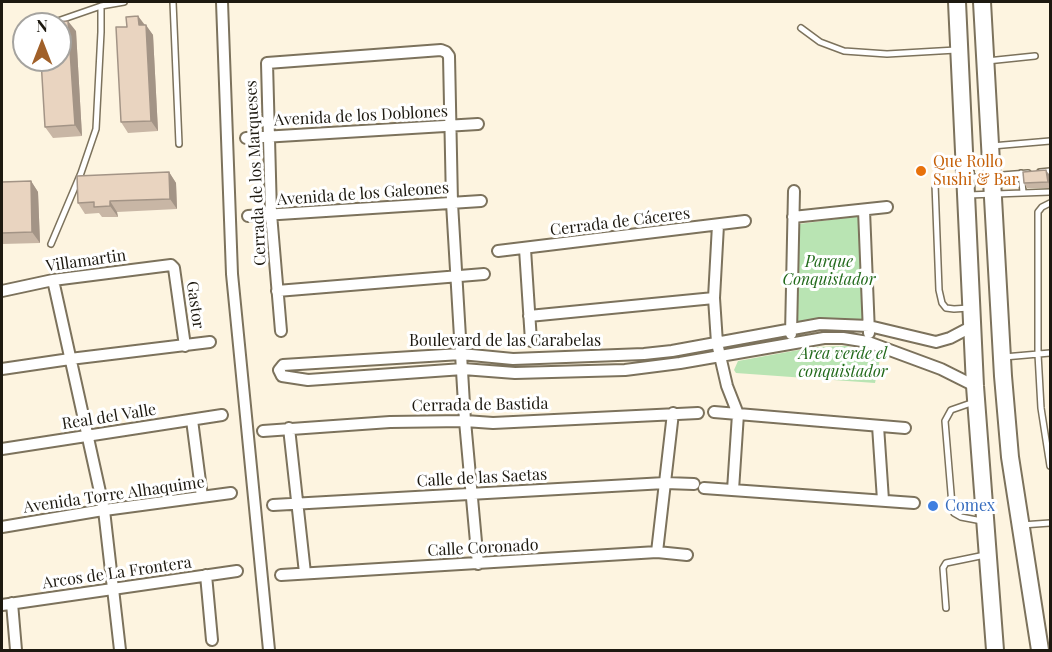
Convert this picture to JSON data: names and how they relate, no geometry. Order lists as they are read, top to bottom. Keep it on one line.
{"streets":{"street":["Avenida de los Doblones","Cerrada de los Marqueses","Avenida de los Galeones","Cerrada de Cáceres","Villamartin","Gastor","Boulevard de las Carabelas","Cerrada de Bastida","Real del Valle","Calle de las Saetas","Avenida Torre Alhaquime","Calle Coronado","Arcos de La Frontera"]},"crossings":[["Avenida de los Doblones","Cerrada de los Marqueses"],["Cerrada de los Marqueses","Avenida de los Galeones"],["Cerrada de los Marqueses","Boulevard de las Carabelas"],["Cerrada de los Marqueses","Cerrada de Bastida"],["Cerrada de los Marqueses","Calle de las Saetas"],["Cerrada de los Marqueses","Calle Coronado"],["Villamartin","Gastor"]],"parks":["Parque Conquistador","Area verde el conquistador"],"places":["Que Rollo Sushi & Bar","Comex"],"north":"top"}
